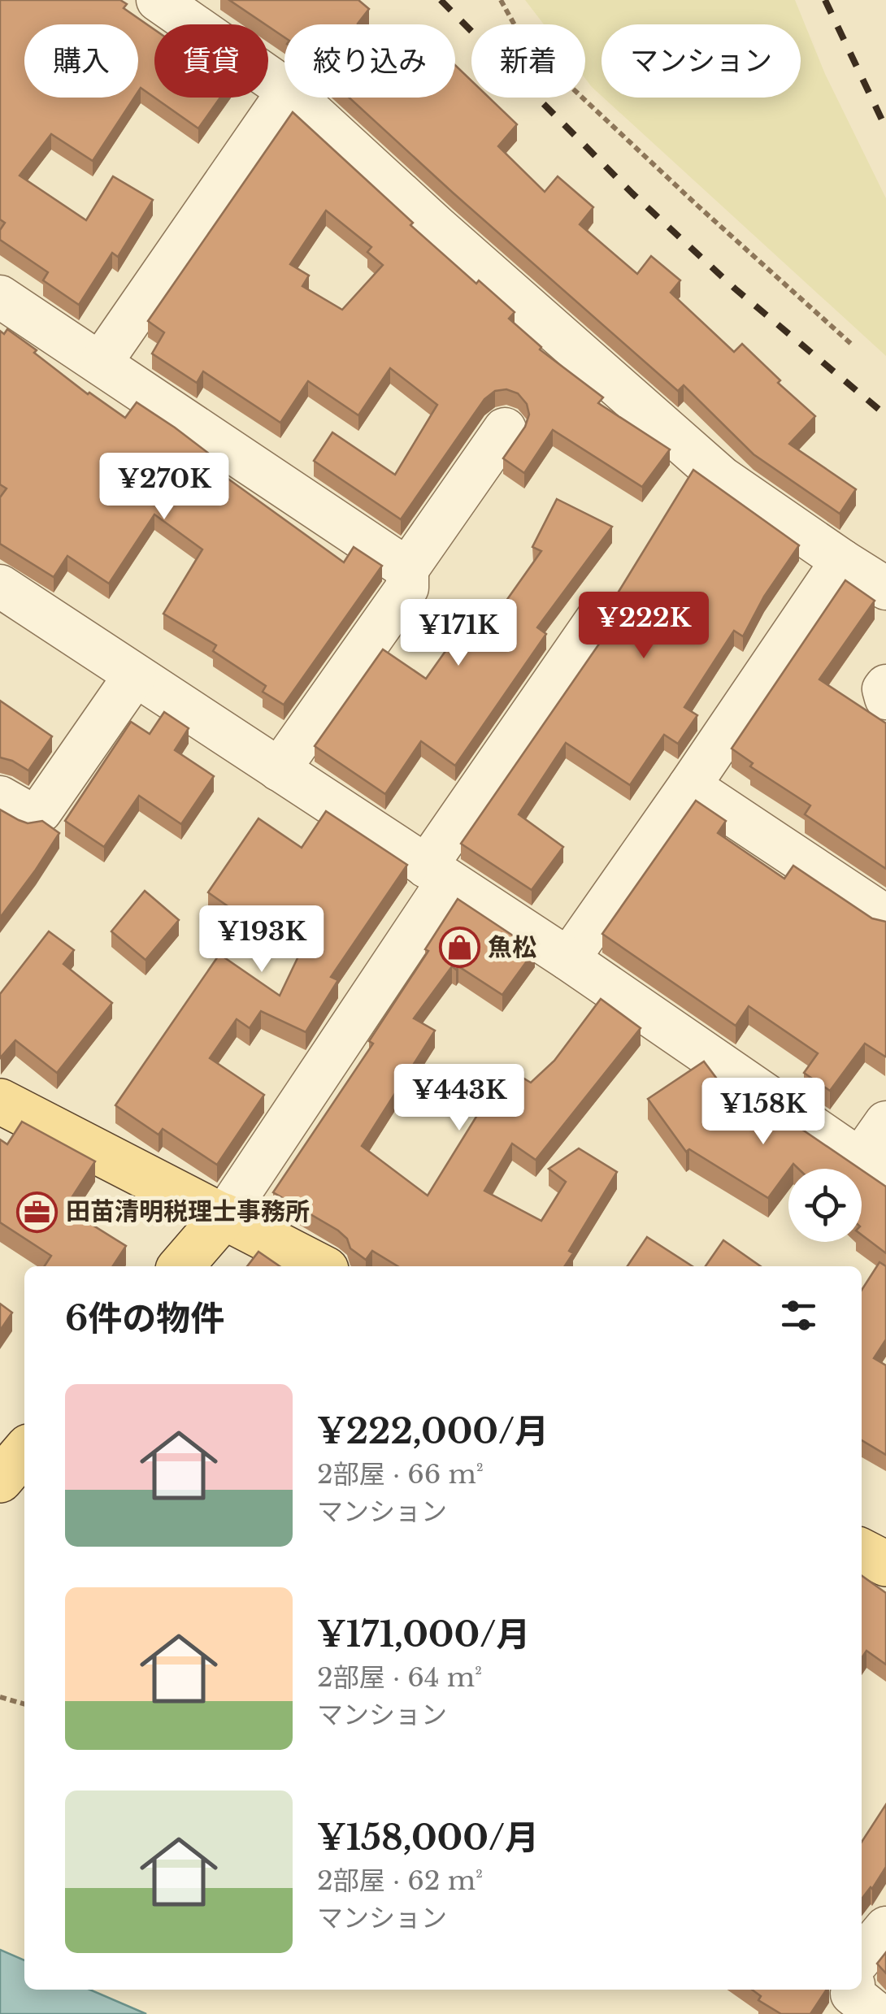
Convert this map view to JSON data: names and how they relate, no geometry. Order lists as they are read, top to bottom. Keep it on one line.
{"places":{"shop":["魚松"],"office":["田苗清明税理士事務所"]},"page":{"chip":["購入","賃貸","絞り込み","新着","マンション"],"price":["¥270K","¥222K","¥171K","¥193K","¥443K","¥158K"],"heading":"6件の物件","list":[{"name":"¥222,000/月","note":"2部屋 · 66 m² · マンション"},{"name":"¥171,000/月","note":"2部屋 · 64 m² · マンション"},{"name":"¥158,000/月","note":"2部屋 · 62 m² · マンション"}]}}
